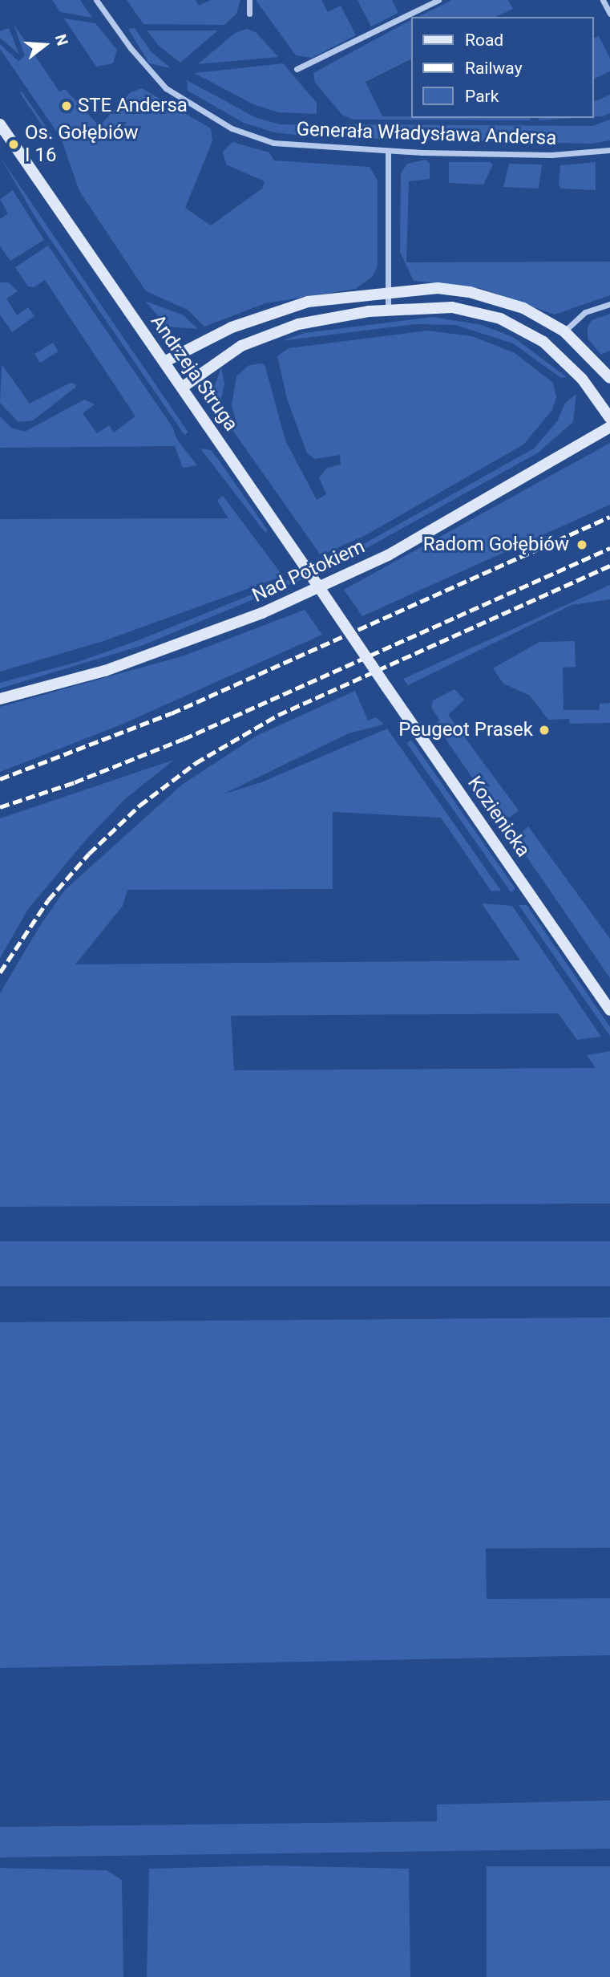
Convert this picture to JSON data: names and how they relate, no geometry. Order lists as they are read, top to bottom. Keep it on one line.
{"streets":{"main road":["Andrzeja Struga","Nad Potokiem","Kozienicka"],"street":["Generała Władysława Andersa"]},"crossings":[["Andrzeja Struga","Kozienicka"]],"places":["STE Andersa","Os. Gołębiów I 16","Radom Gołębiów","Peugeot Prasek"],"legend":["Road","Railway","Park"],"north":"right"}
